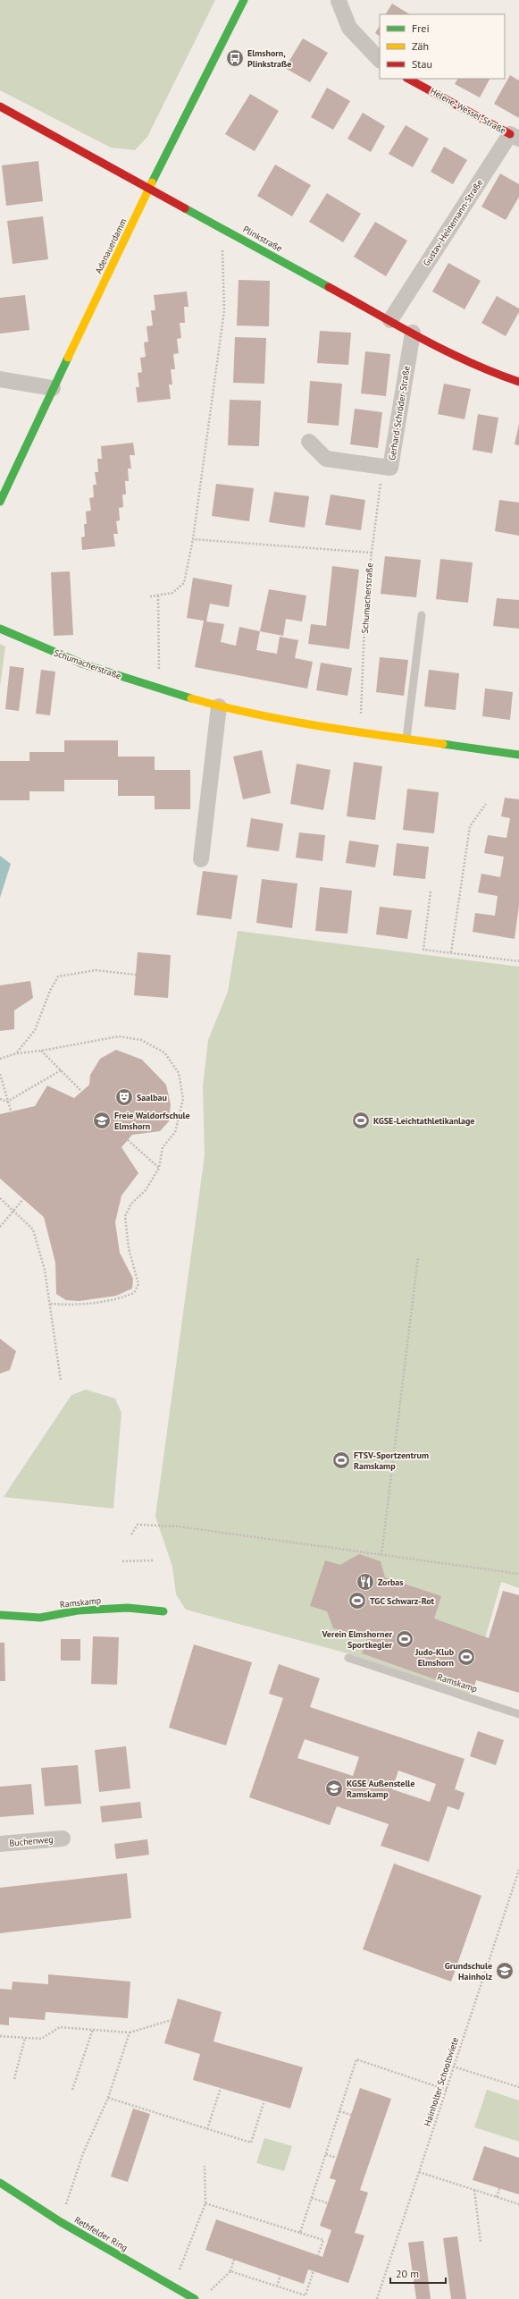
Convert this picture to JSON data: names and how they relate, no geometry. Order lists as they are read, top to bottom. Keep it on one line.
{"streets":{"street":["Helene-Wessel-Straße","Gustav-Heinemann-Straße","Plinkstraße","Adenauerdamm","Gerhard-Schröder-Straße","Schumacherstraße","Ramskamp","Buchenweg","Rethfelder Ring"],"path":["Hainholter Schooltwiete"]},"crossings":[["Helene-Wessel-Straße","Gustav-Heinemann-Straße"],["Gustav-Heinemann-Straße","Plinkstraße"],["Plinkstraße","Adenauerdamm"],["Plinkstraße","Gerhard-Schröder-Straße"],["Gerhard-Schröder-Straße","Schumacherstraße"]],"places":{"bus stop":["Elmshorn, Plinkstraße"],"theatre":["Saalbau"],"school or university":["Freie Waldorfschule Elmshorn","KGSE Außenstelle Ramskamp","Grundschule Hainholz"],"sports":["KGSE-Leichtathletikanlage","FTSV-Sportzentrum Ramskamp","TGC Schwarz-Rot","Verein Elmshorner Sportkegler","Judo-Klub Elmshorn"],"restaurant":["Zorbas"]},"legend":["Frei","Zäh","Stau"],"scale_bar":"20 m"}
